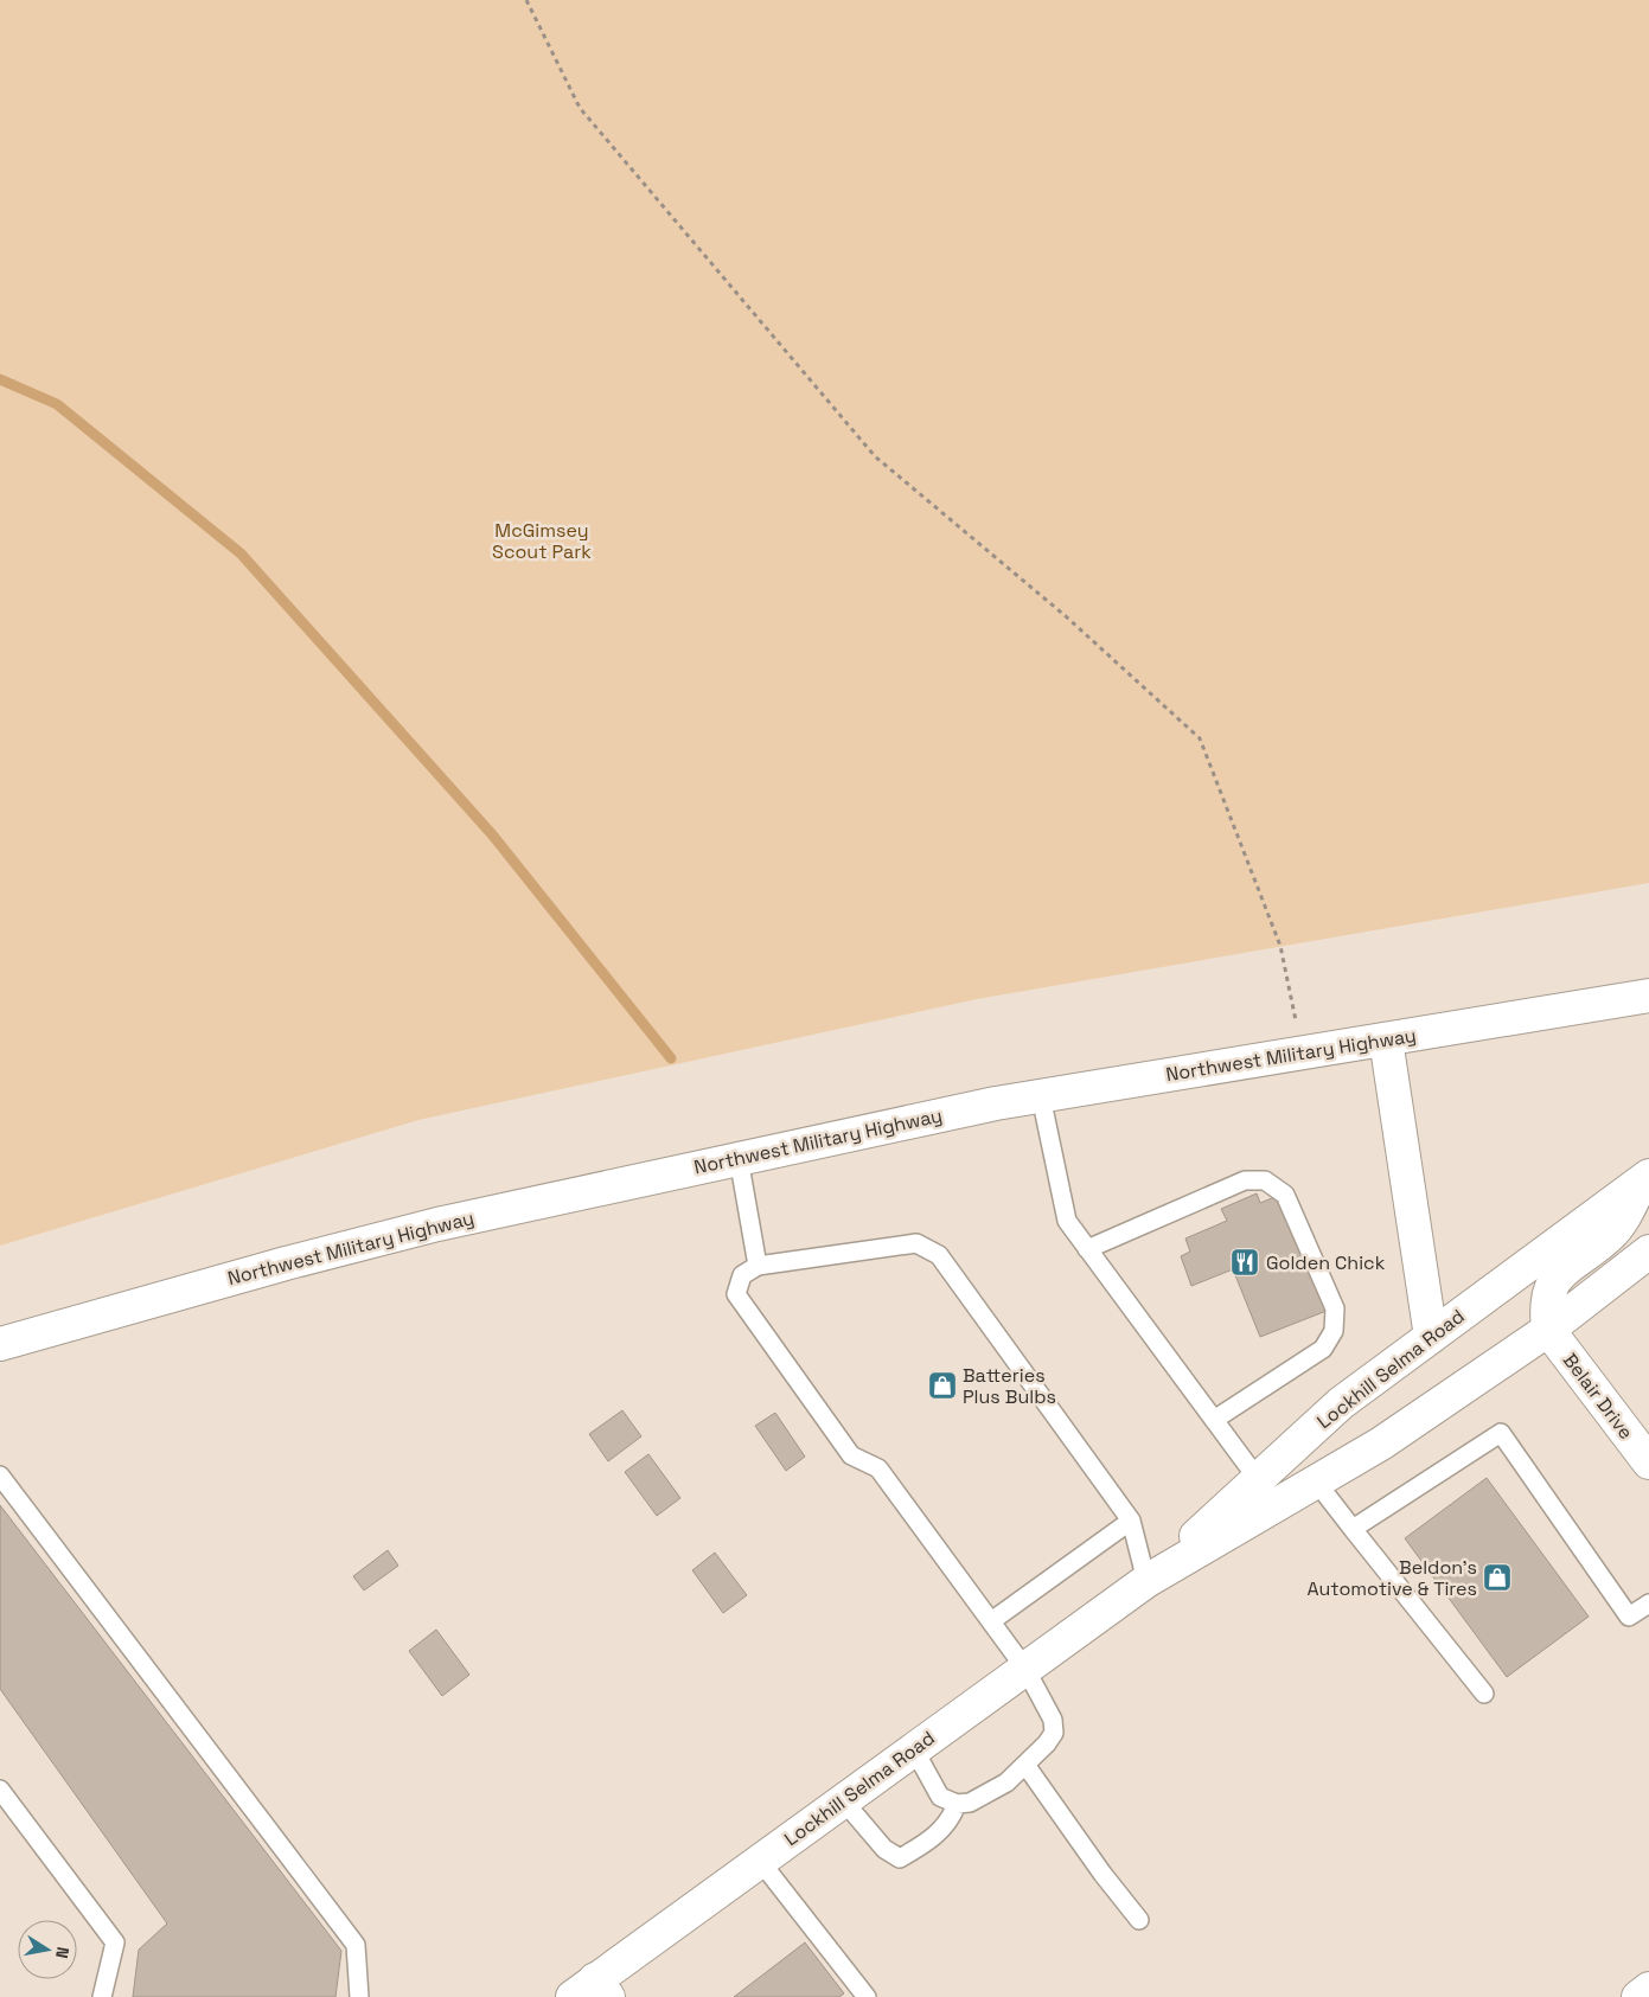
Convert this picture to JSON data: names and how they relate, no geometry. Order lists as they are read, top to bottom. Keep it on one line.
{"streets":{"main road":["Northwest Military Highway","Lockhill Selma Road","Belair Drive"]},"crossings":[["Lockhill Selma Road","Belair Drive"]],"parks":["McGimsey Scout Park"],"places":{"restaurant":["Golden Chick"],"shop":["Batteries Plus Bulbs","Beldon's Automotive & Tires"]},"north":"right"}
